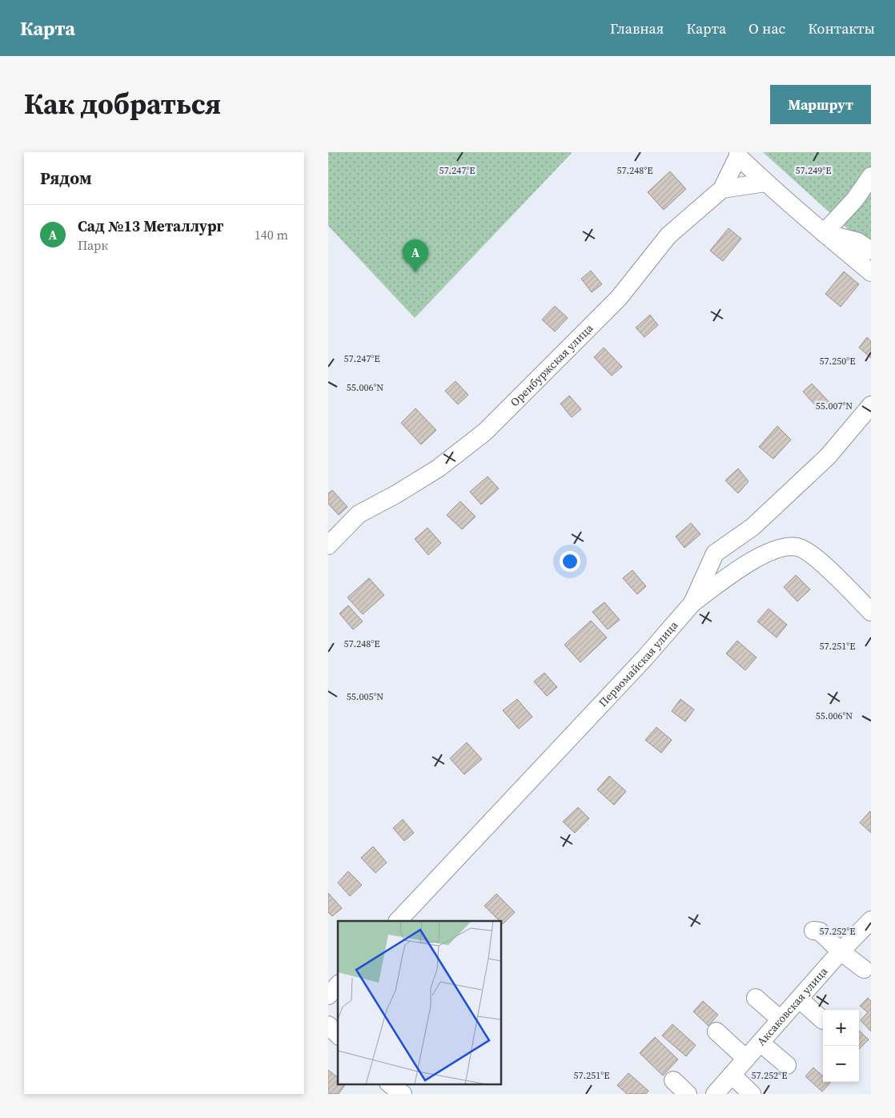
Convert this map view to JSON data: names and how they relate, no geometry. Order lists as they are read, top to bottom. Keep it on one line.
{"streets":{"street":["Оренбуржская улица","Первомайская улица","Аксаковская улица"]},"page":{"header":"Карта","nav":["Главная","Карта","О нас","Контакты"],"title":"Как добраться","buttons":"Маршрут","heading":"Рядом","list":[{"mark":"A","name":"Сад №13 Металлург","note":"Парк","value":"140 m"}],"pins":"A","map_buttons":["+","−"]},"coordinates":["57.247°E","57.248°E","57.249°E","57.250°E","55.006°N","55.007°N","57.251°E","55.005°N","57.252°E"]}
